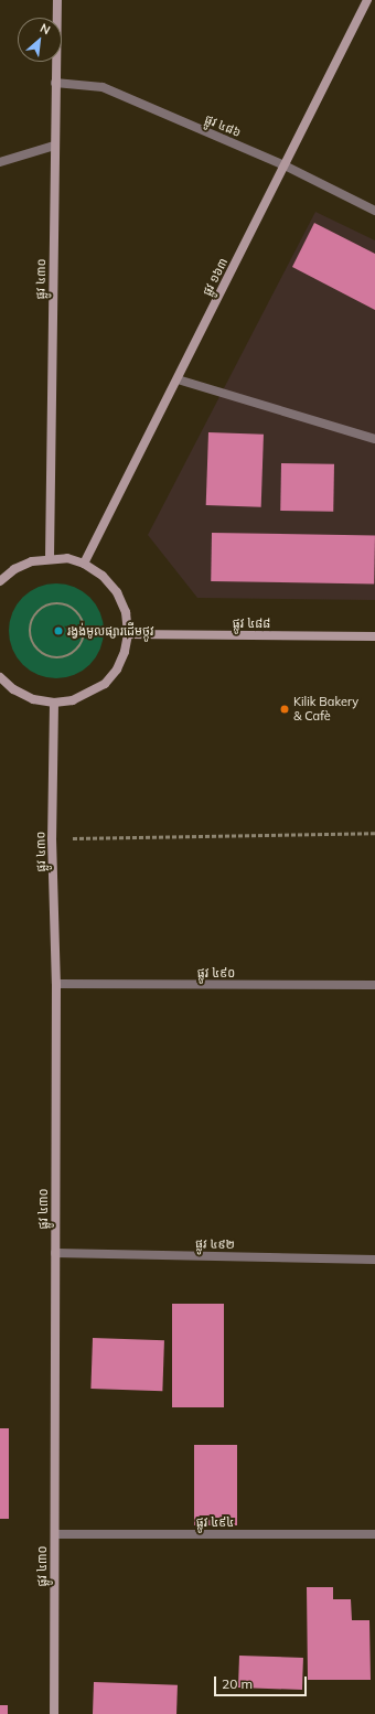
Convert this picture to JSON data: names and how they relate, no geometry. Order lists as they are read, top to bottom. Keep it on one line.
{"streets":{"street":["ផ្លូវ ៤៨៦","ផ្លូវ ១៦៣","ផ្លូវ ៤៣០","ផ្លូវ ៤៨៨","ផ្លូវ ៤៩០","ផ្លូវ ៤៩២","ផ្លូវ ៤៩៤"]},"crossings":[["ផ្លូវ ៤៨៦","ផ្លូវ ១៦៣"],["ផ្លូវ ៤៨៦","ផ្លូវ ៤៣០"],["ផ្លូវ ៤៣០","ផ្លូវ ៤៩០"],["ផ្លូវ ៤៣០","ផ្លូវ ៤៩២"],["ផ្លូវ ៤៣០","ផ្លូវ ៤៩៤"]],"places":["រង្វង់មូលផ្សារដើមថ្កូវ","Kilik Bakery & Cafè"],"scale_bar":"20 m","north":"top right"}
